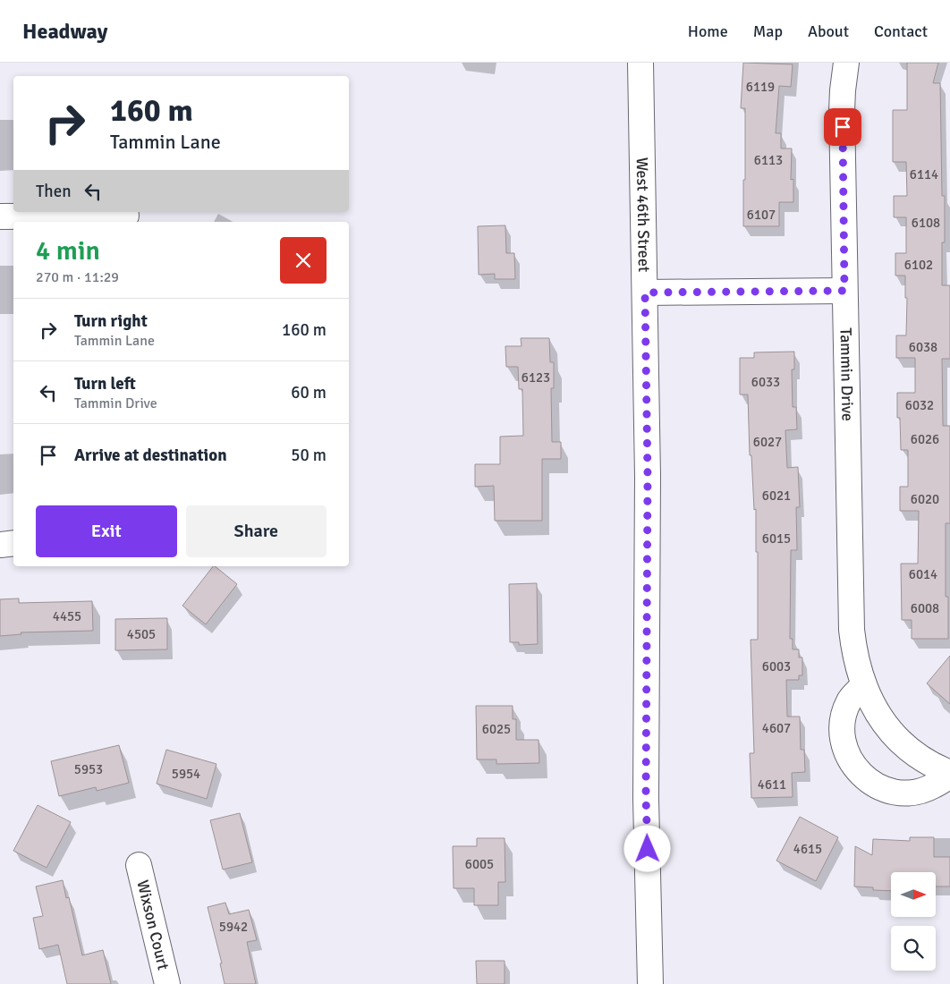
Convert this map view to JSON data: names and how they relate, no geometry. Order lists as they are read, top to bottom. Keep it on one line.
{"streets":{"street":["West 46th Street","Tammin Drive","Wixson Court"]},"house_numbers":["6119","6113","6114","6107","6108","6102","6038","6123","6033","6032","6026","6027","6021","6020","6015","6014","6008","4455","4505","6003","4607","6025","5953","5954","4611","4615","6005","5942"],"north":"right","page":{"header":"Headway","nav":["Home","Map","About","Contact"],"turn":["160 m","Tammin Lane"],"then":"Then","heading":["4 min","270 m · 11:29"],"list":[{"name":"Turn right","note":"Tammin Lane","value":"160 m"},{"name":"Turn left","note":"Tammin Drive","value":"60 m"},{"name":"Arrive at destination","value":"50 m"}],"buttons":["Exit","Share"]}}
